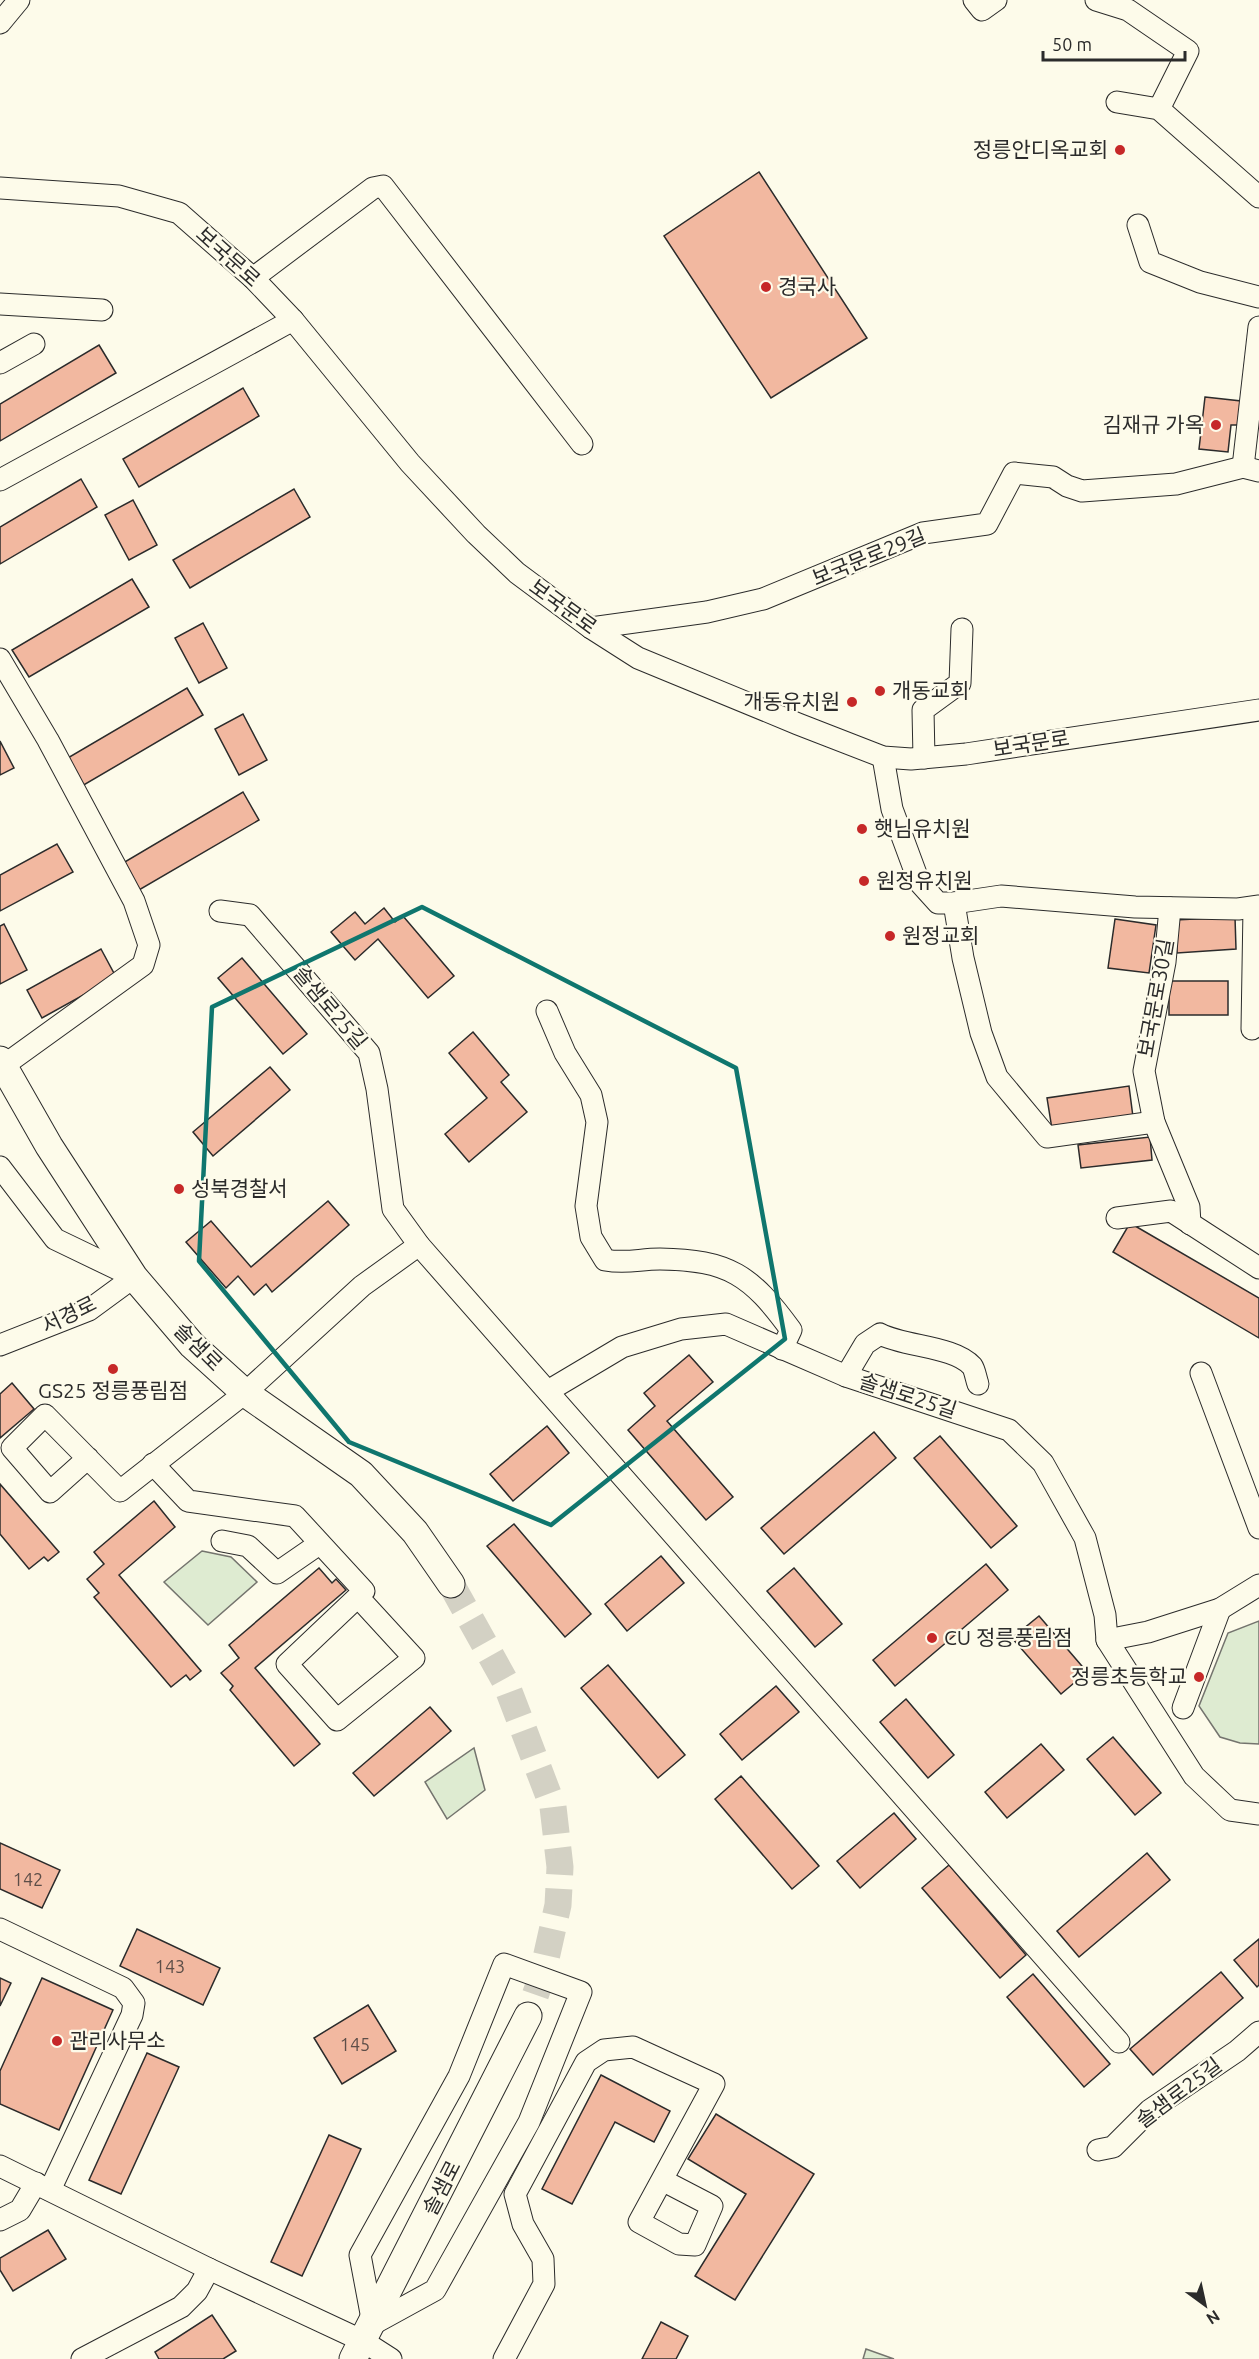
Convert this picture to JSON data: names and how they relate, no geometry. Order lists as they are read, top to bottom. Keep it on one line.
{"streets":{"main road":["솔샘로"],"street":["보국문로","보국문로29길","보국문로30길","솔샘로25길","서경로"]},"crossings":[["보국문로","보국문로29길"],["서경로","솔샘로"]],"places":["정릉안디옥교회","경국사","김재규 가옥","개동교회","개동유치원","햇님유치원","원정유치원","원정교회","성북경찰서","GS25 정릉풍림점","CU 정릉풍림점","정릉초등학교","관리사무소"],"house_numbers":["142","143","145"],"scale_bar":"50 m","north":"bottom right"}
